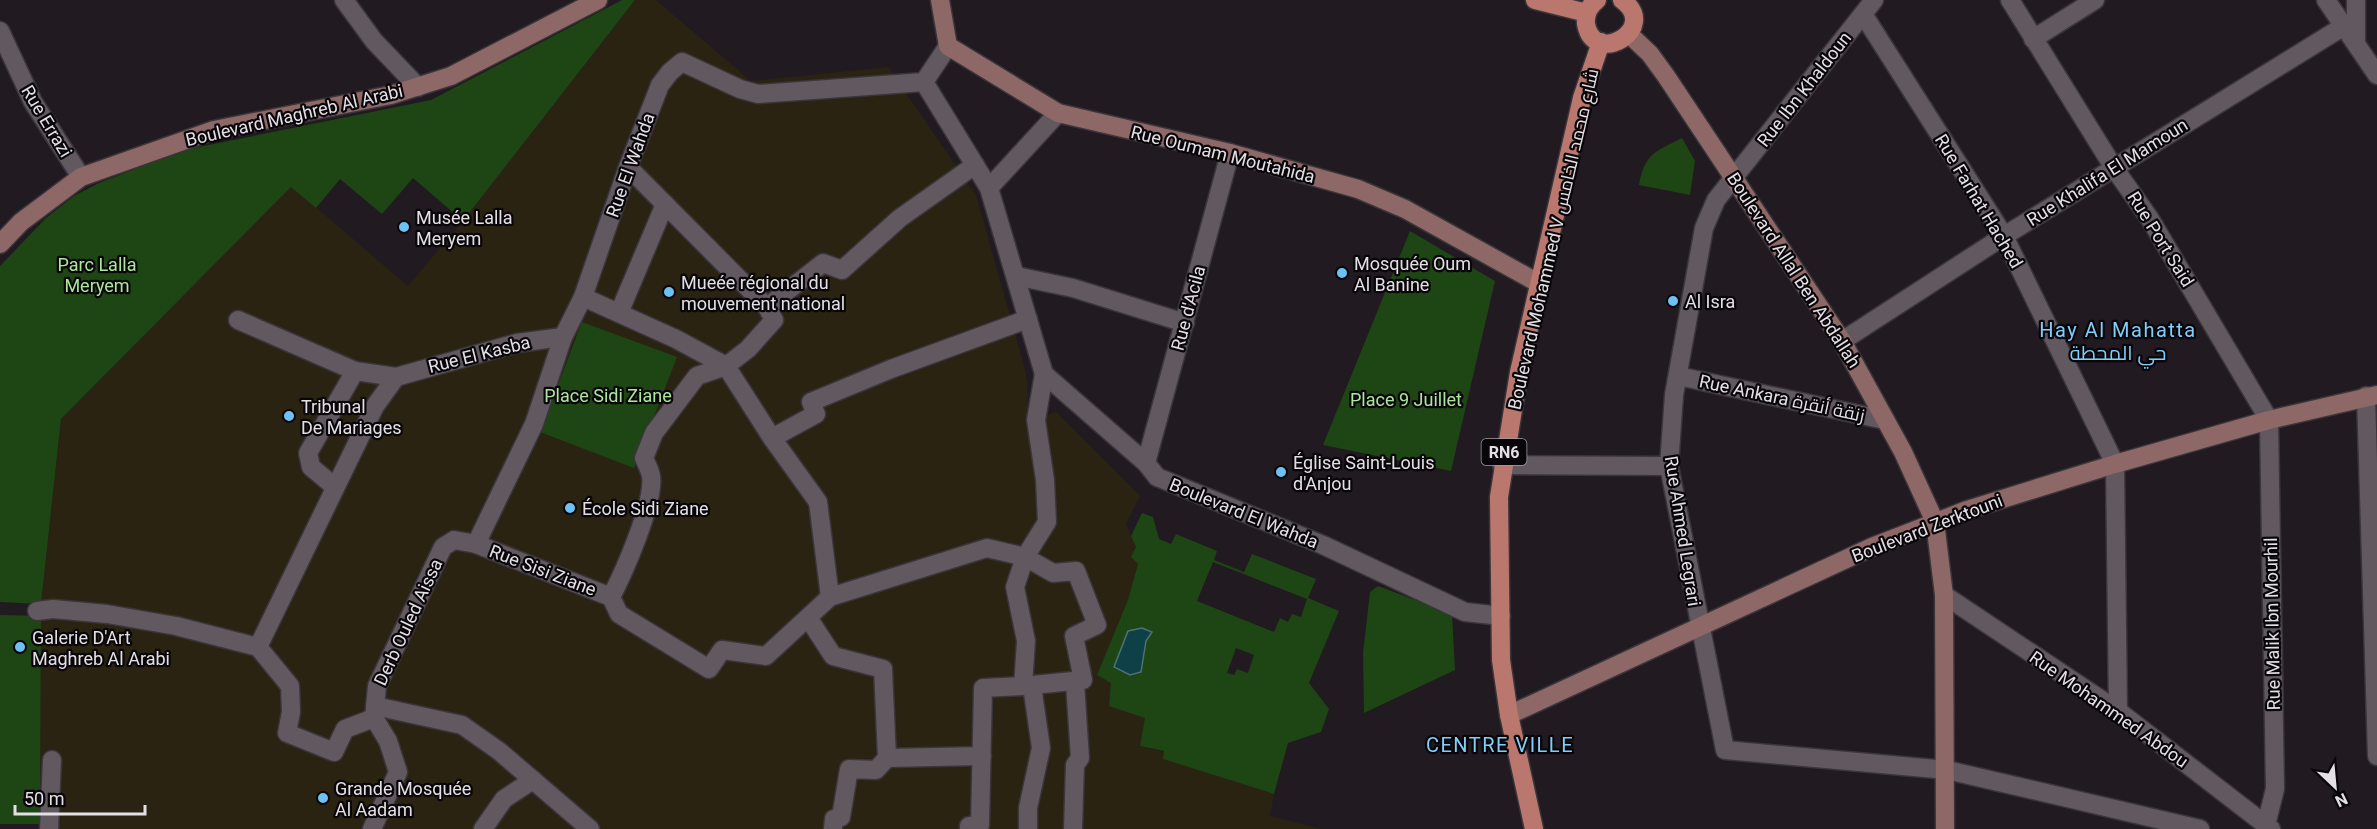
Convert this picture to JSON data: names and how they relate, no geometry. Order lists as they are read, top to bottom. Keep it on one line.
{"streets":{"main road":["Boulevard Mohammed V شارع محمد الخامس","RN6"],"street":["Rue Ibn Khaldoun","Boulevard Maghreb Al Arabi","Rue Errazi","Rue Oumam Moutahida","Rue El Wahda","Rue Khalifa El Mamoun","Rue Farhat Hached","Rue Port Said","Boulevard Allal Ben Abdallah","Rue d'Acila","Rue El Kasba","Rue Ankara زنقة أنقرة","Boulevard El Wahda","Boulevard Zerktouni","Rue Ahmed Legrari","Rue Sisi Ziane","Derb Ouled Aissa","Rue Malik Ibn Mourhil","Rue Mohammed Abdou"]},"crossings":[["Rue Ibn Khaldoun","Rue Farhat Hached"],["Rue Ibn Khaldoun","Boulevard Allal Ben Abdallah"],["Rue Ibn Khaldoun","Rue Ahmed Legrari"],["Boulevard Maghreb Al Arabi","Rue Errazi"],["Rue Oumam Moutahida","Boulevard Mohammed V شارع محمد الخامس"],["Rue Oumam Moutahida","Rue d'Acila"],["Rue El Wahda","Rue El Kasba"],["Rue El Wahda","Rue Sisi Ziane"],["Rue El Wahda","Derb Ouled Aissa"],["Rue Khalifa El Mamoun","Rue Farhat Hached"],["Rue Khalifa El Mamoun","Rue Port Said"],["Rue Khalifa El Mamoun","Boulevard Allal Ben Abdallah"],["Rue Farhat Hached","Boulevard Zerktouni"],["Rue Farhat Hached","Rue Mohammed Abdou"],["Boulevard Mohammed V شارع محمد الخامس","Boulevard El Wahda"],["Boulevard Mohammed V شارع محمد الخامس","Boulevard Zerktouni"],["Rue Port Said","Boulevard Zerktouni"],["Rue Port Said","Rue Malik Ibn Mourhil"],["Boulevard Allal Ben Abdallah","Rue Ankara زنقة أنقرة"],["Boulevard Allal Ben Abdallah","Boulevard Zerktouni"],["Boulevard Allal Ben Abdallah","Rue Ahmed Legrari"],["Boulevard Allal Ben Abdallah","Rue Mohammed Abdou"],["Rue d'Acila","Boulevard El Wahda"],["Rue Ankara زنقة أنقرة","Rue Ahmed Legrari"],["Boulevard Zerktouni","Rue Ahmed Legrari"],["Boulevard Zerktouni","Rue Malik Ibn Mourhil"],["Rue Sisi Ziane","Derb Ouled Aissa"],["Rue Malik Ibn Mourhil","Rue Mohammed Abdou"]],"districts":["Hay Al Mahatta حي المحطة","CENTRE VILLE"],"parks":["Parc Lalla Meryem","Place Sidi Ziane","Place 9 Juillet"],"places":["Musée Lalla Meryem","Mosquée Oum Al Banine","Mueée régional du mouvement national","Al Isra","Tribunal De Mariages","Église Saint-Louis d'Anjou","École Sidi Ziane","Galerie D'Art Maghreb Al Arabi","Grande Mosquée Al Aadam"],"scale_bar":"50 m","north":"bottom right"}
